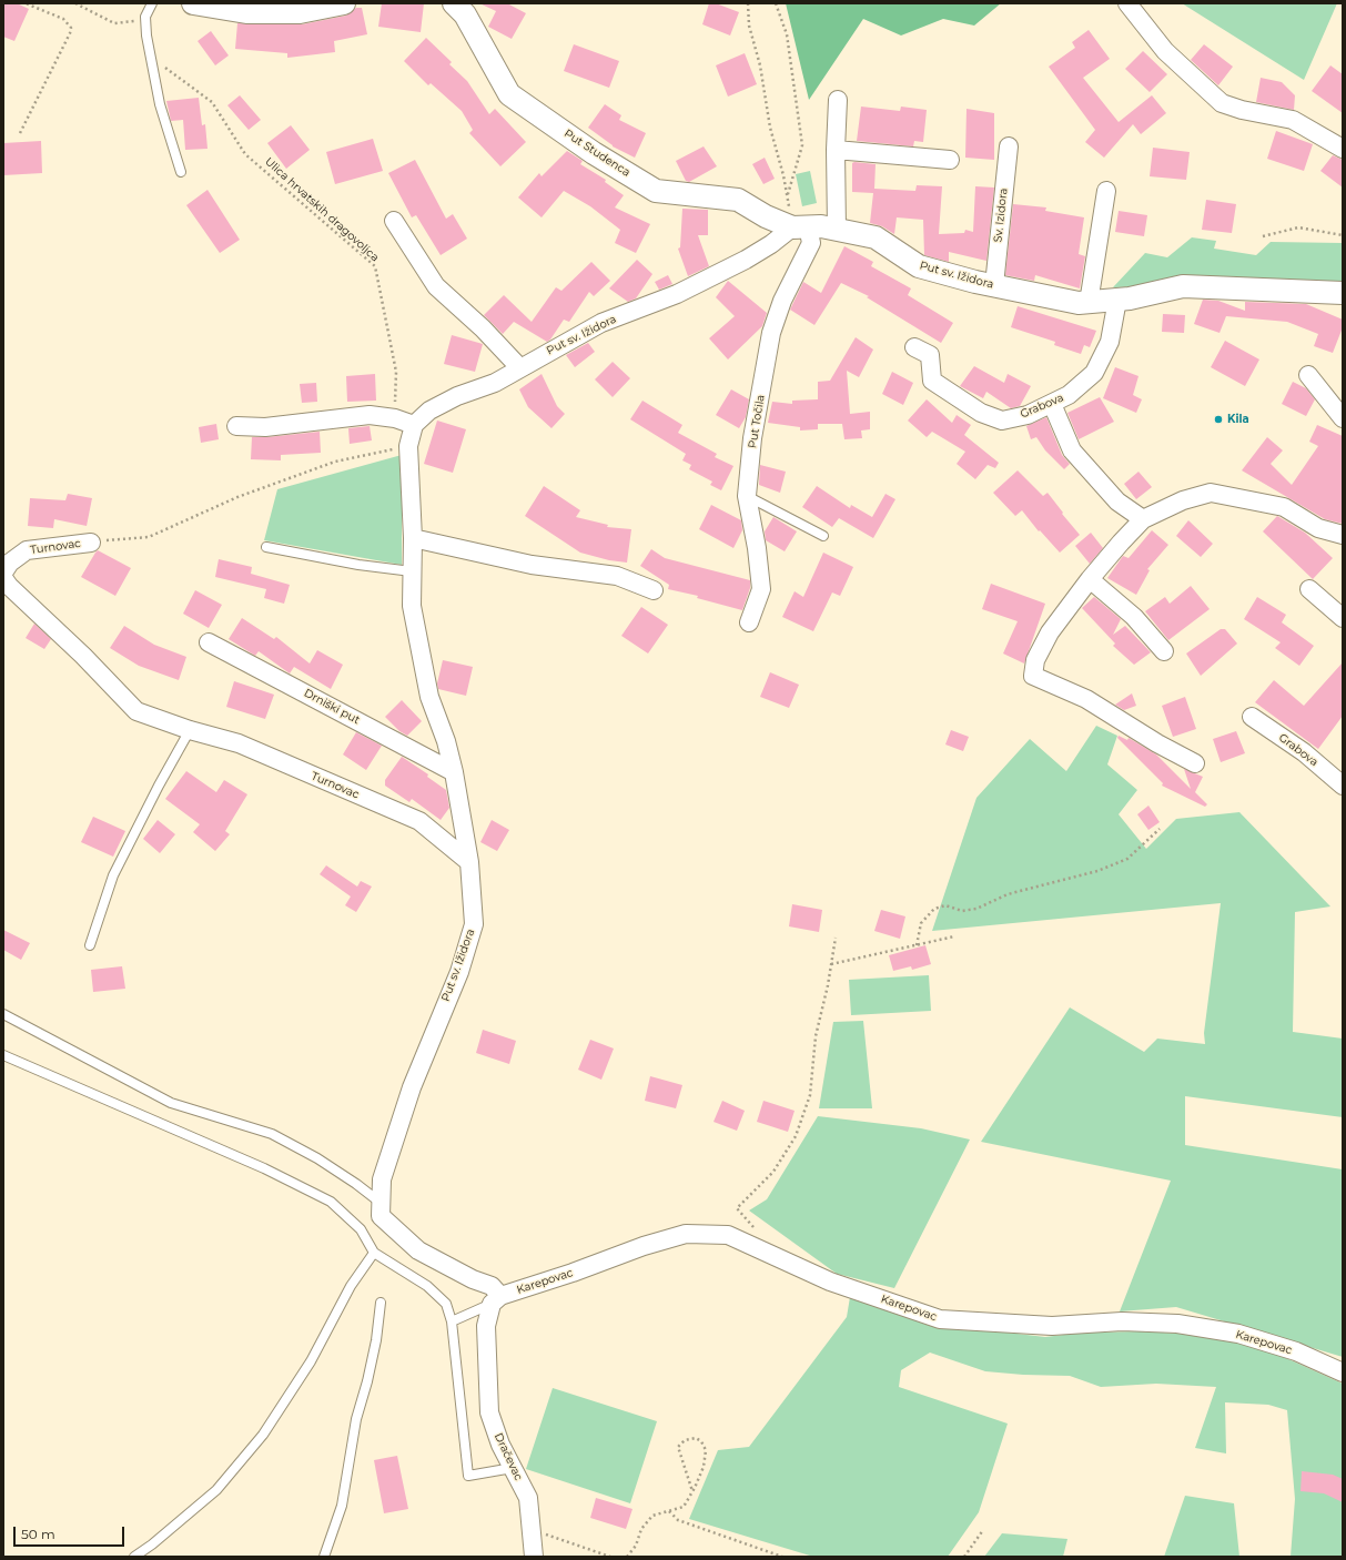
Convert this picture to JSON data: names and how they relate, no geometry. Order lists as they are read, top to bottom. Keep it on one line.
{"streets":{"street":["Put Studenca","Sv. Izidora","Put sv. Ižidora","Grabova","Put Točila","Turnovac","Drniški put","Karepovac","Dračevac"],"path":["Ulica hrvatskih dragovoljca"]},"crossings":[["Put Studenca","Put sv. Ižidora"],["Put Studenca","Put Točila"],["Sv. Izidora","Put sv. Ižidora"],["Put sv. Ižidora","Grabova"],["Put sv. Ižidora","Put Točila"],["Put sv. Ižidora","Turnovac"],["Put sv. Ižidora","Drniški put"],["Put sv. Ižidora","Karepovac"],["Put sv. Ižidora","Dračevac"],["Karepovac","Dračevac"]],"places":["Kila"],"scale_bar":"50 m"}
